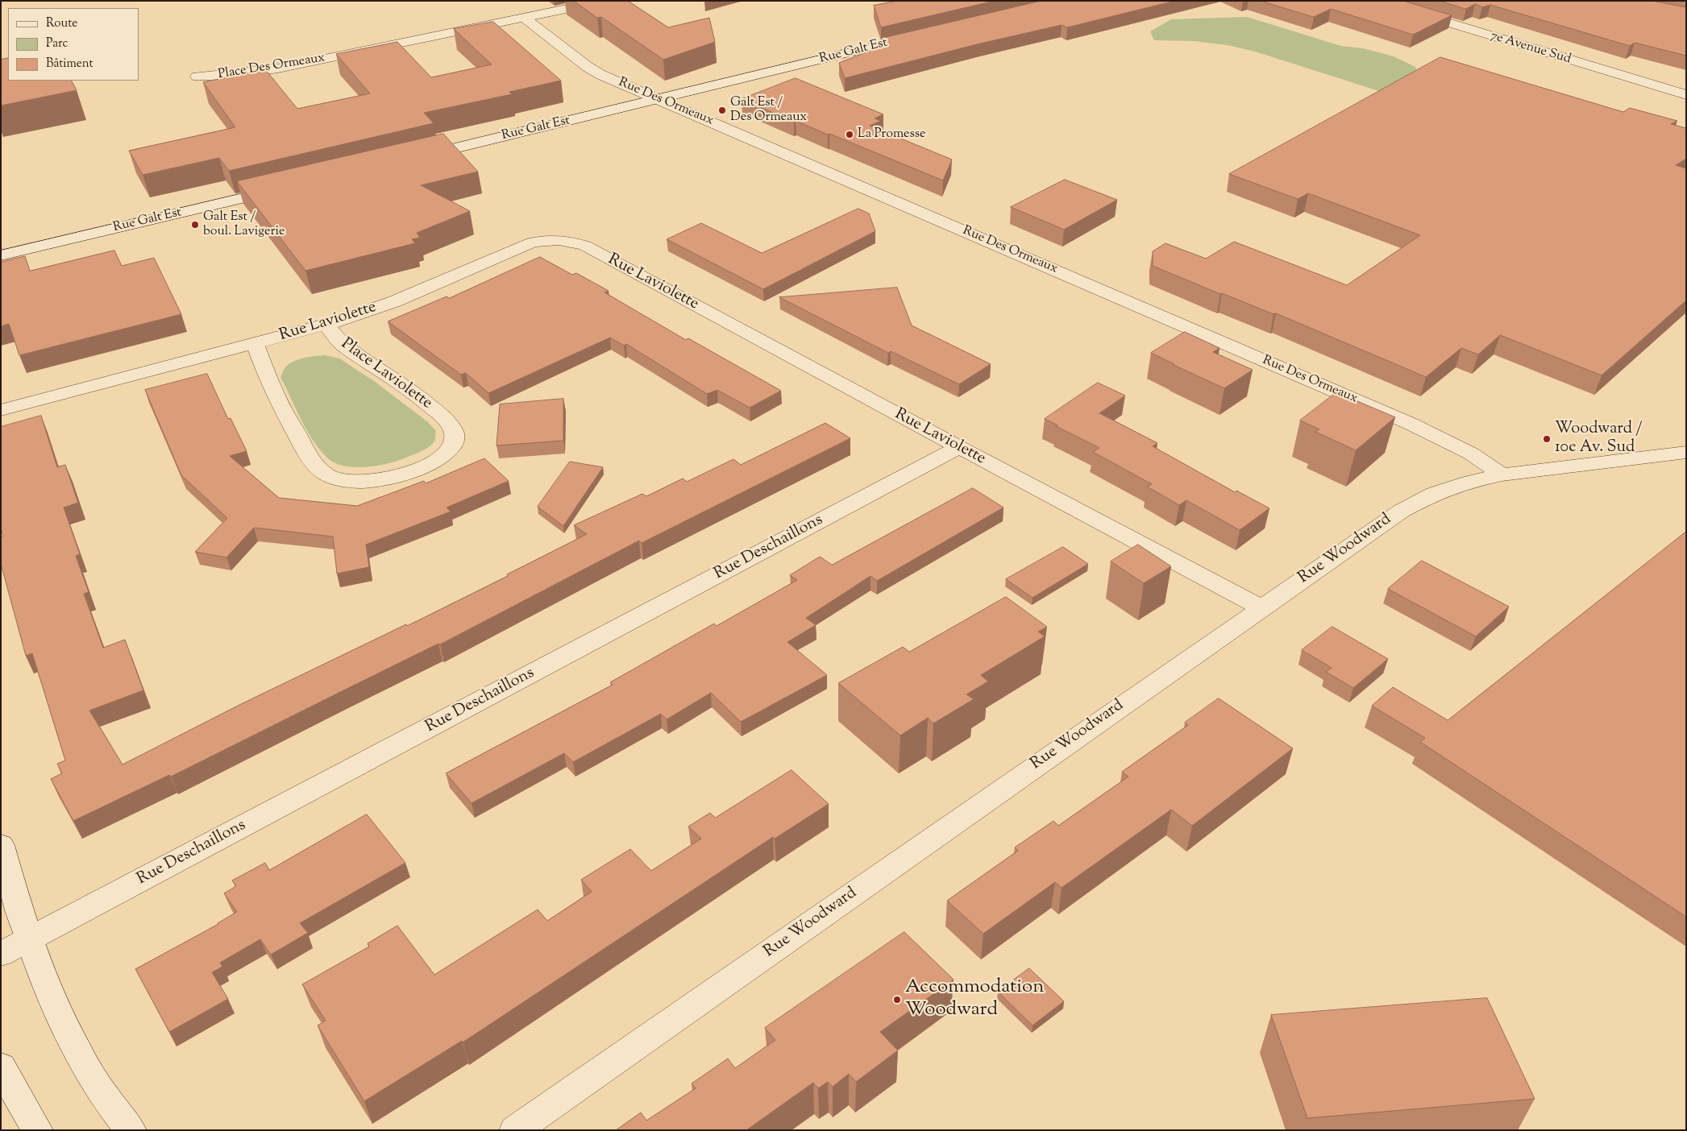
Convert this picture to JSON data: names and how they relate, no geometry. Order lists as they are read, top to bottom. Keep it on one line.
{"streets":{"street":["7e Avenue Sud","Rue Galt Est","Place Des Ormeaux","Rue Des Ormeaux","Rue Laviolette","Place Laviolette","Rue Deschaillons","Rue Woodward"]},"crossings":[["Rue Galt Est","Rue Des Ormeaux"],["Place Des Ormeaux","Rue Des Ormeaux"],["Rue Des Ormeaux","Rue Woodward"],["Rue Laviolette","Place Laviolette"],["Rue Laviolette","Rue Deschaillons"],["Rue Laviolette","Rue Woodward"]],"places":["Galt Est / Des Ormeaux","La Promesse","Galt Est / boul. Lavigerie","Woodward / 10e Av. Sud","Accommodation Woodward"],"legend":["Route","Parc","Bâtiment"]}
